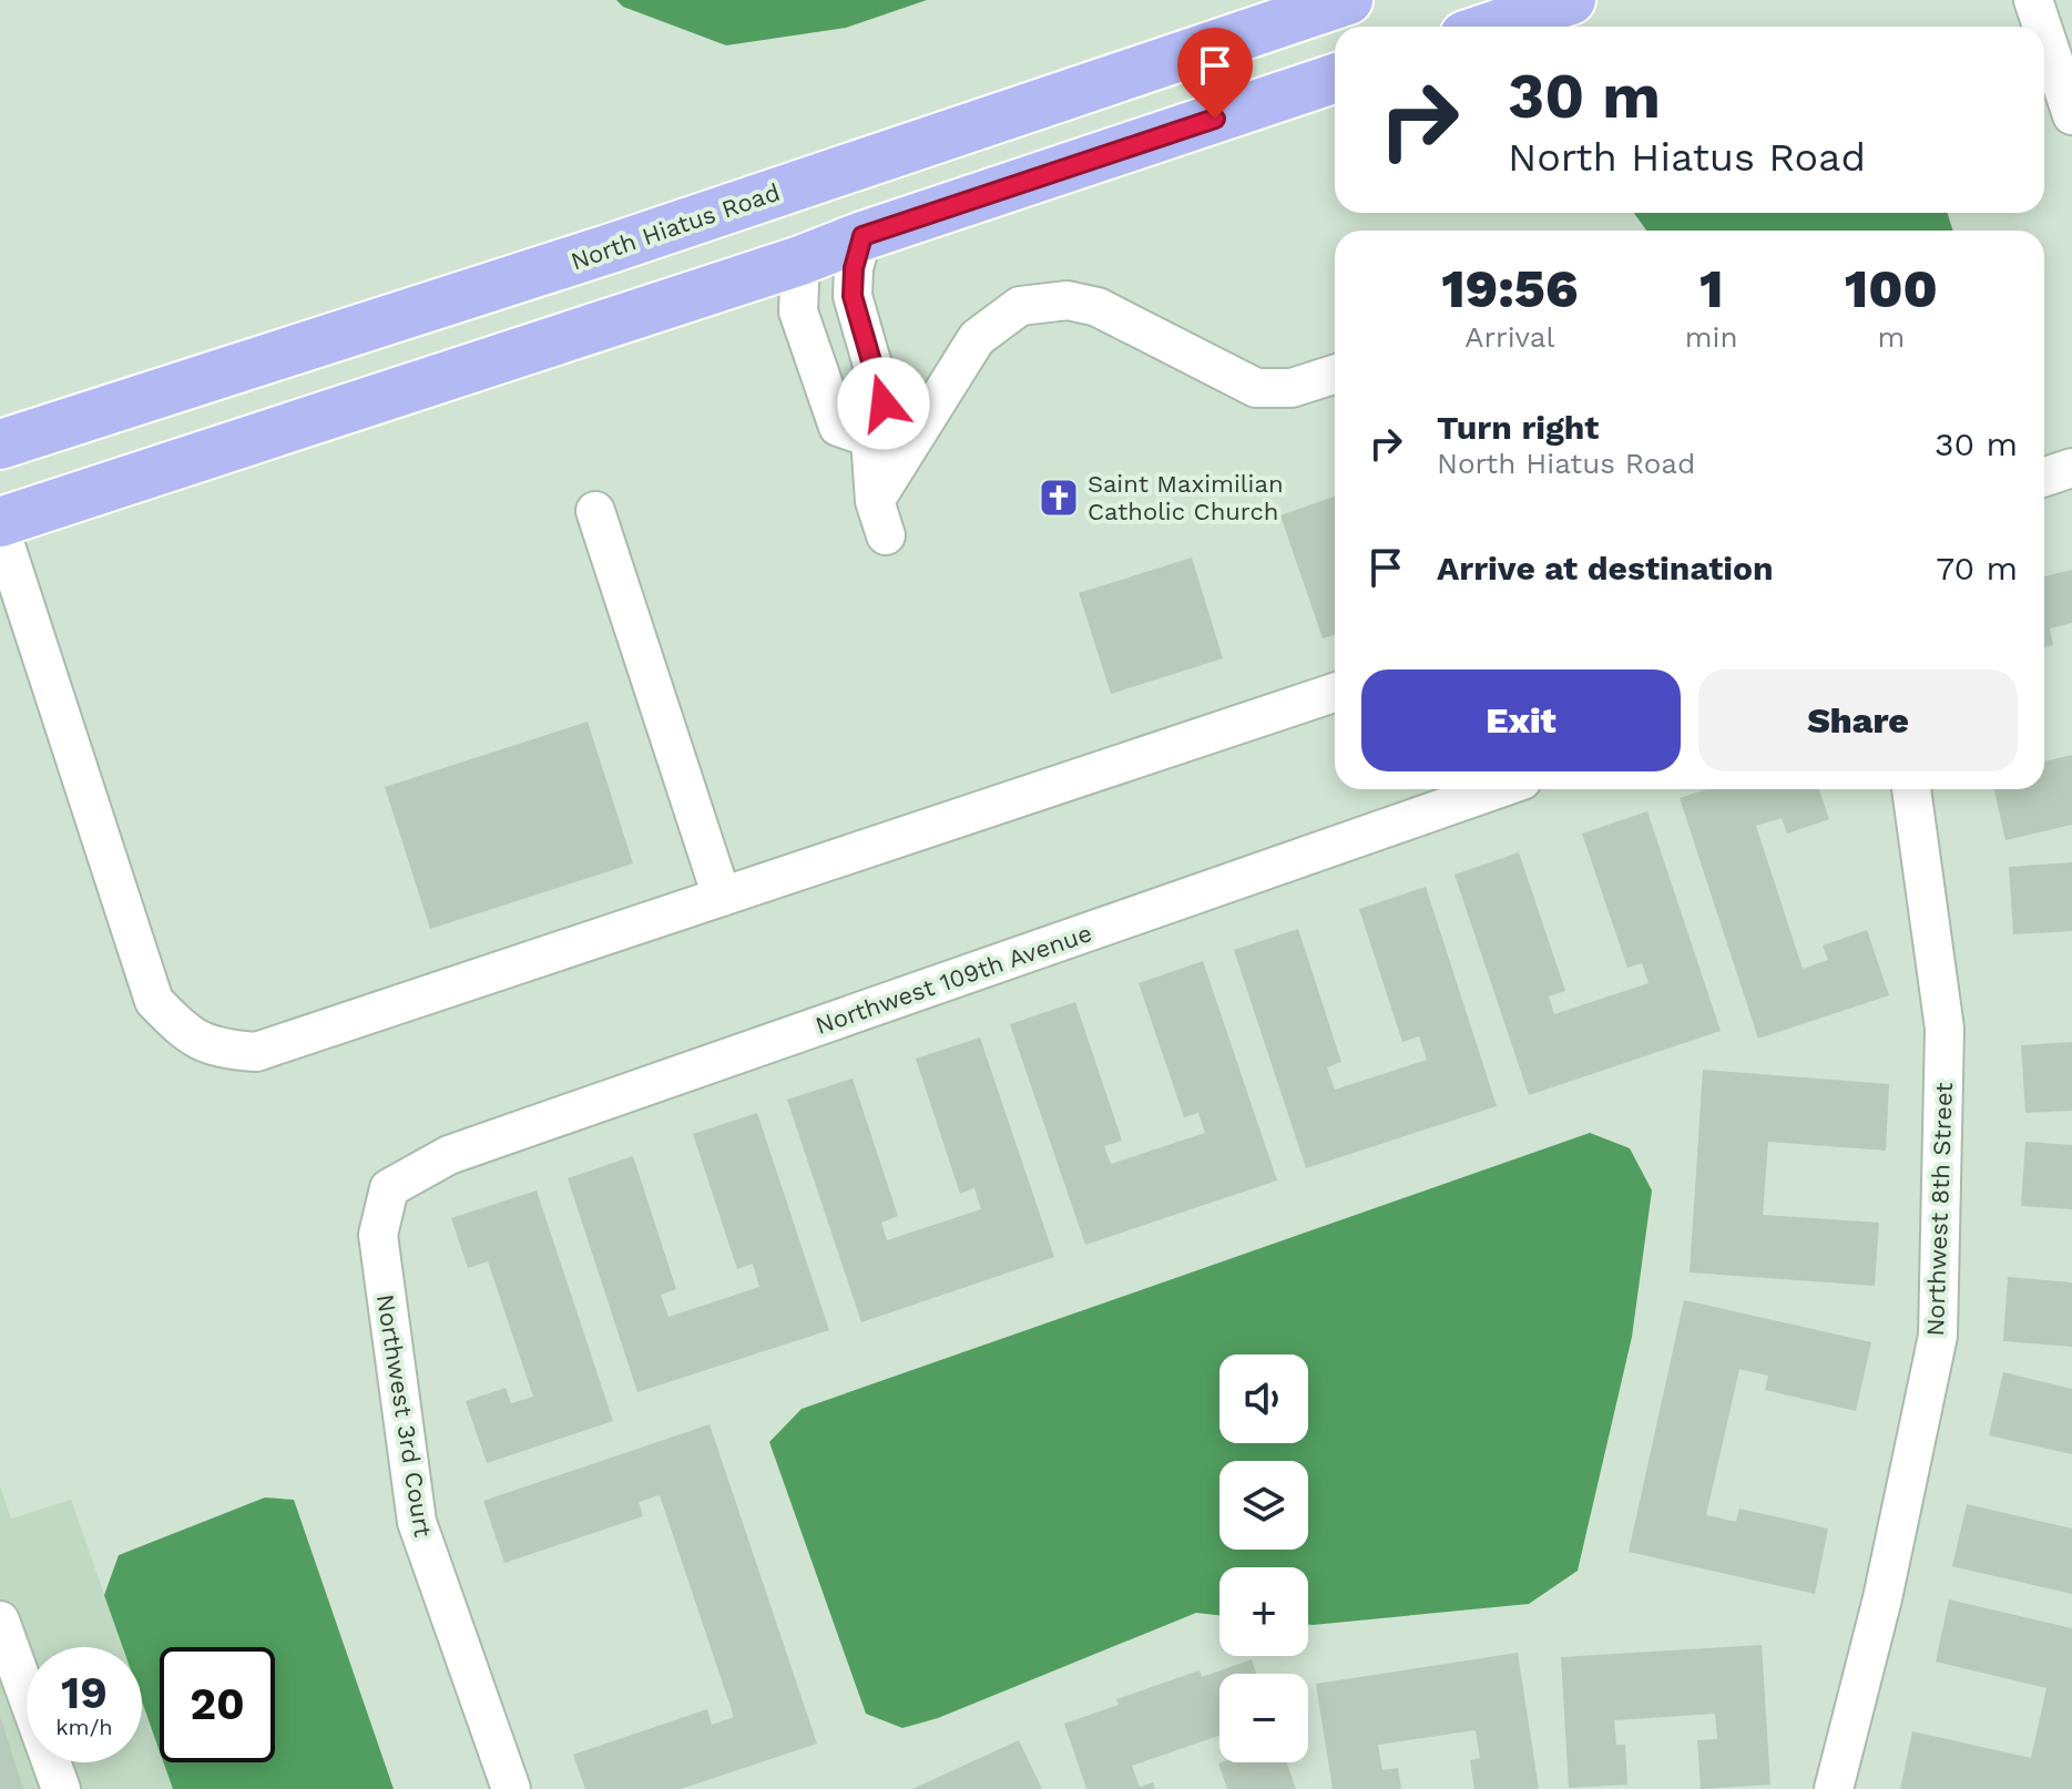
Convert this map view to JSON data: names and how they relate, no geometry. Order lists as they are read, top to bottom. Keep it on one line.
{"streets":{"main road":["North Hiatus Road"],"street":["Northwest 109th Avenue","Northwest 8th Street","Northwest 3rd Court"]},"crossings":[["Northwest 109th Avenue","Northwest 3rd Court"]],"places":{"church":["Saint Maximilian Catholic Church"]},"page":{"turn":["30 m","North Hiatus Road"],"eta":["19:56","Arrival","1","min","100","m"],"list":[{"name":"Turn right","note":"North Hiatus Road","value":"30 m"},{"name":"Arrive at destination","value":"70 m"}],"buttons":["Exit","Share"],"map_buttons":["+","−"],"speed":"19 km/h","limit":"20"}}
